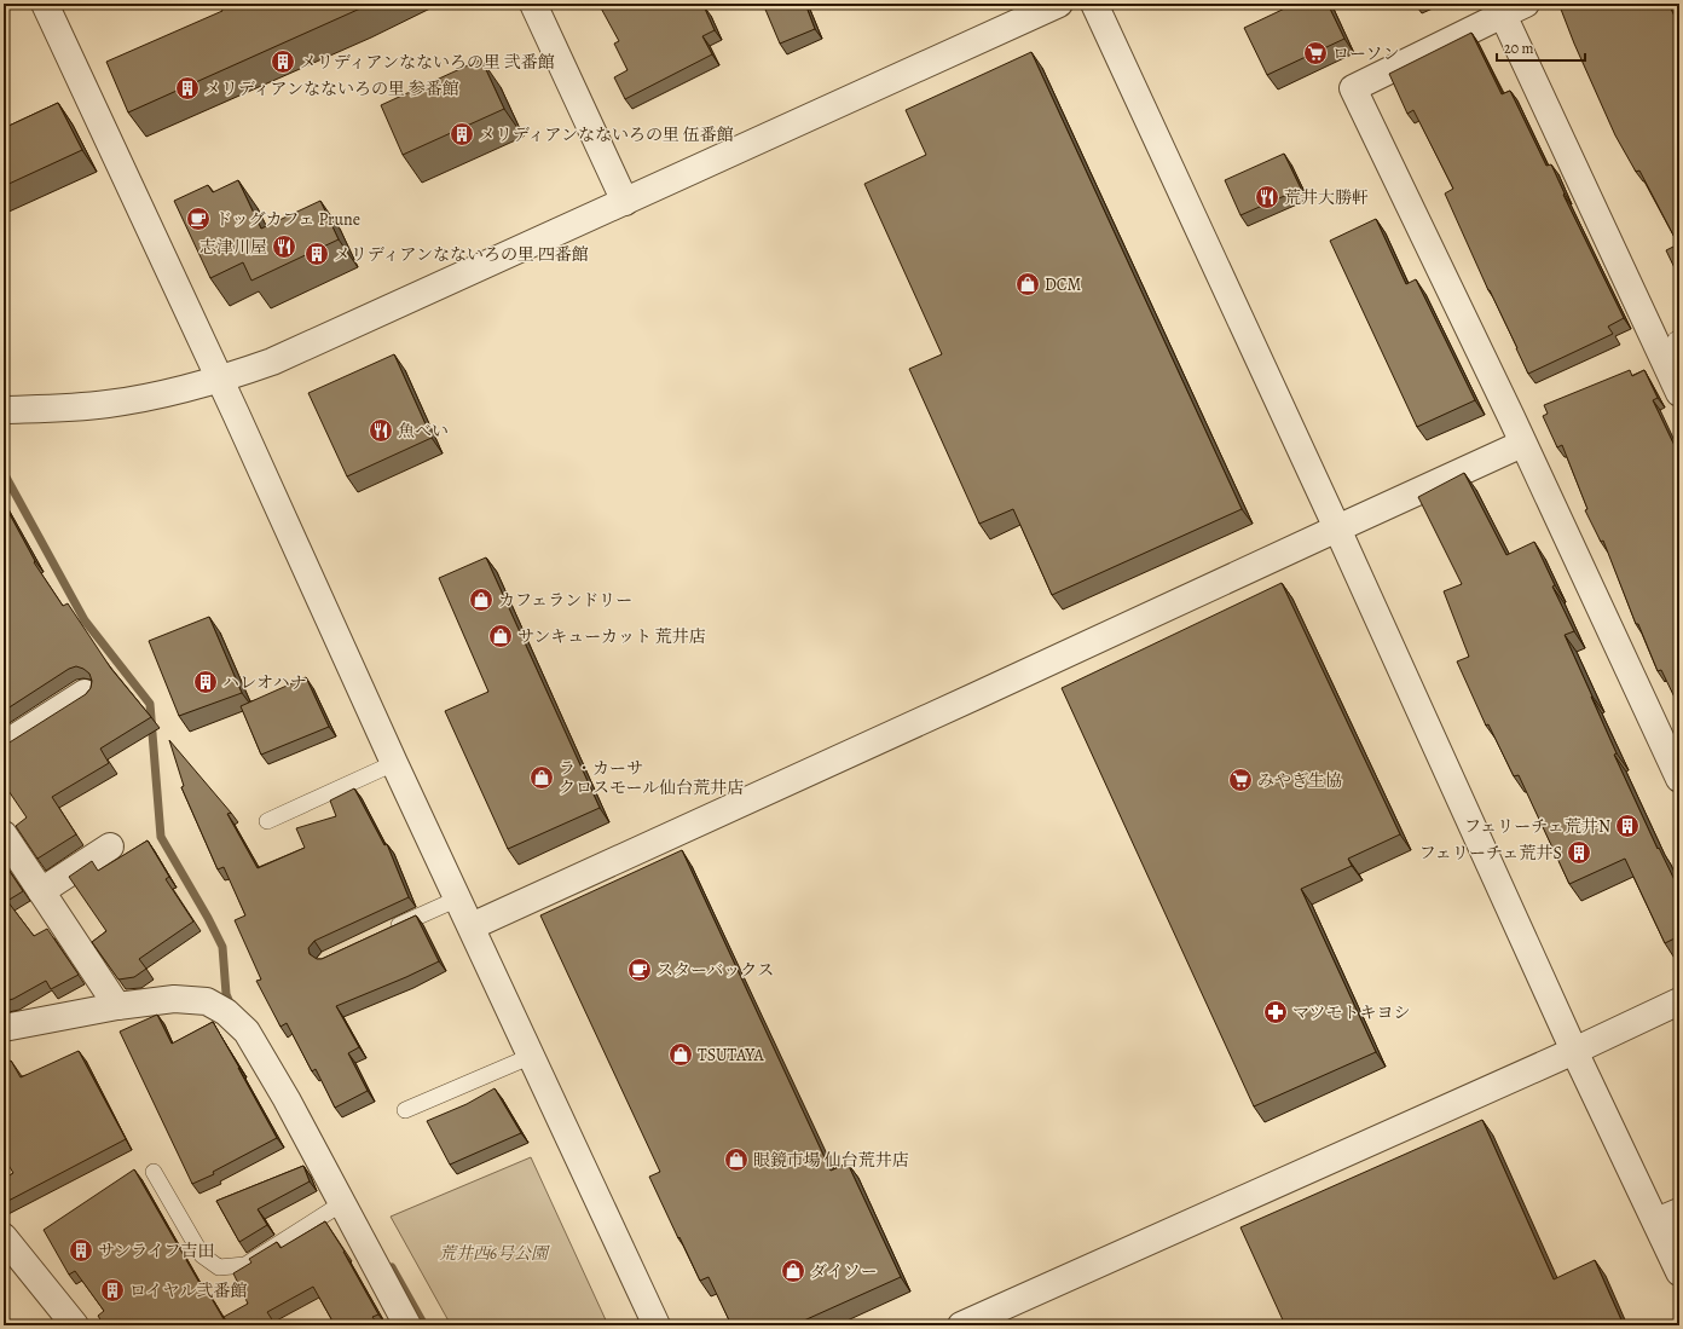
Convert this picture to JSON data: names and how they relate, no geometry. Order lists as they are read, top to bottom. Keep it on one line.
{"parks":["荒井西6号公園"],"places":{"supermarket":["ローソン","みやぎ生協"],"building":["メリディアンなないろの里 弐番館","メリディアンなないろの里 参番館","メリディアンなないろの里 伍番館","メリディアンなないろの里 四番館","ハレオハナ","フェリーチェ荒井N","フェリーチェ荒井S","サンライフ吉田","ロイヤル弐番館"],"restaurant":["荒井大勝軒","志津川屋","魚べい"],"cafe":["ドッグカフェ Prune","スターバックス"],"shop":["DCM","カフェランドリー","サンキューカット 荒井店","ラ・カーサ クロスモール仙台荒井店","TSUTAYA","眼鏡市場 仙台荒井店","ダイソー"],"pharmacy":["マツモトキヨシ"]},"scale_bar":"20 m"}
